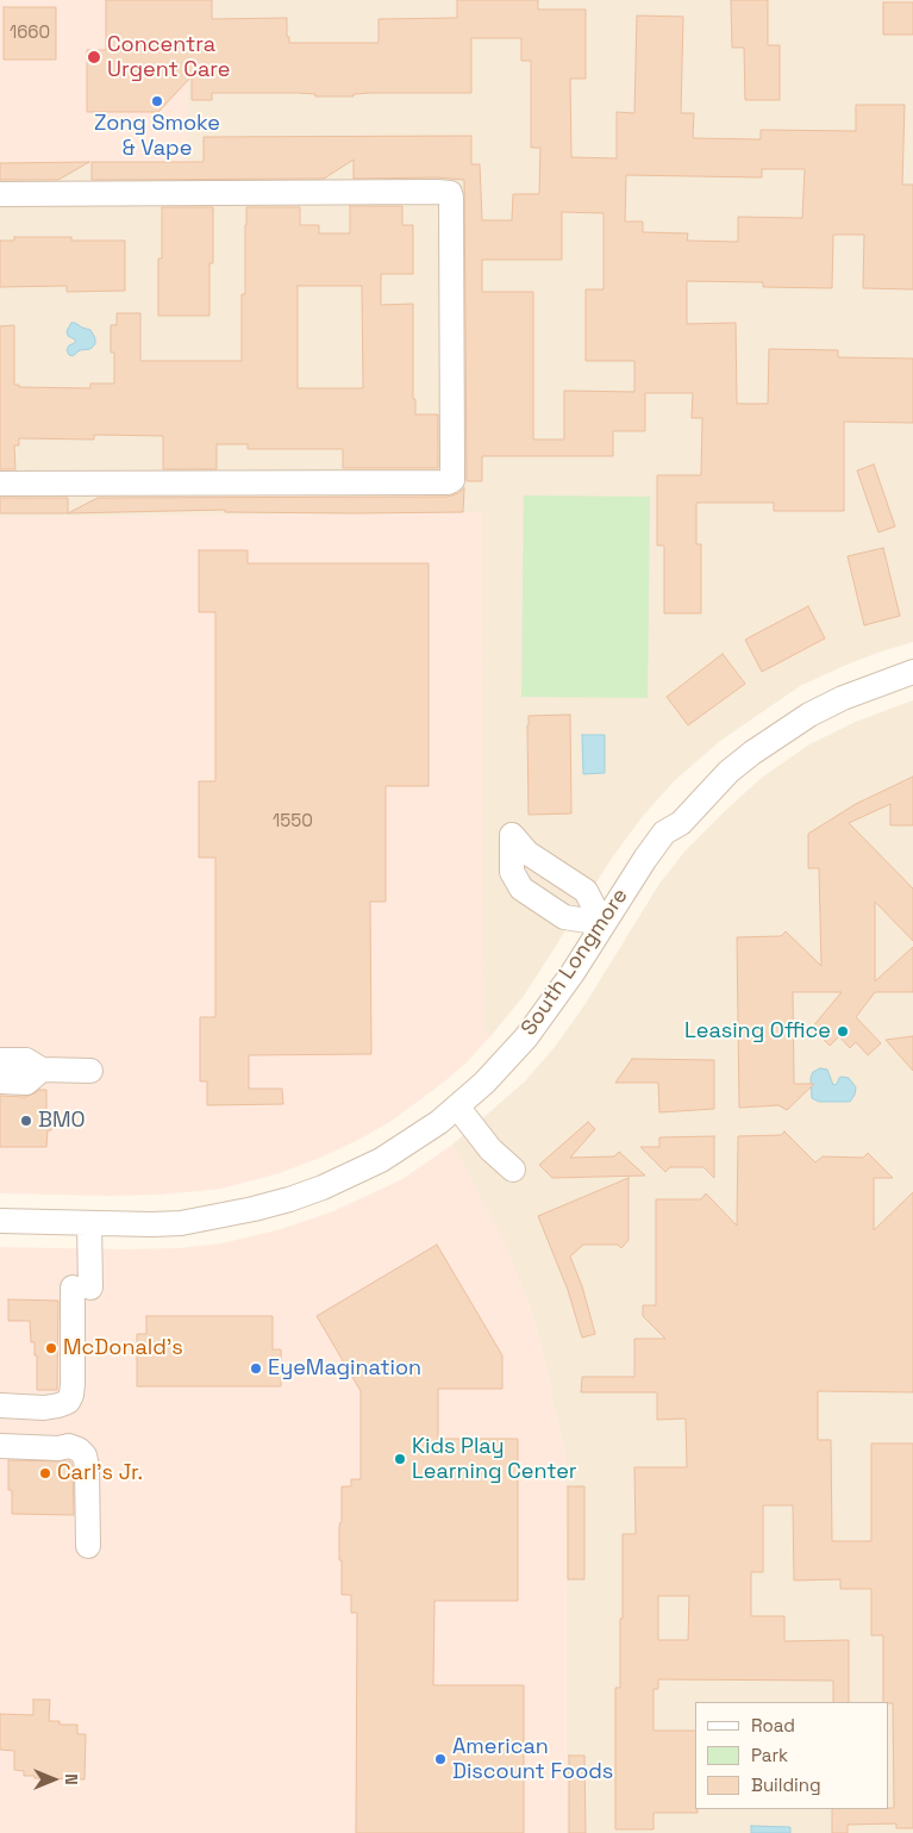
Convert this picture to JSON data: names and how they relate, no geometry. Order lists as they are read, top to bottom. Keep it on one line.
{"streets":{"street":["South Longmore"]},"places":["Concentra Urgent Care","Zong Smoke & Vape","Leasing Office","BMO","McDonald's","EyeMagination","Kids Play Learning Center","Carl's Jr.","American Discount Foods"],"house_numbers":["1660","1550"],"legend":["Road","Park","Building"],"north":"right"}
